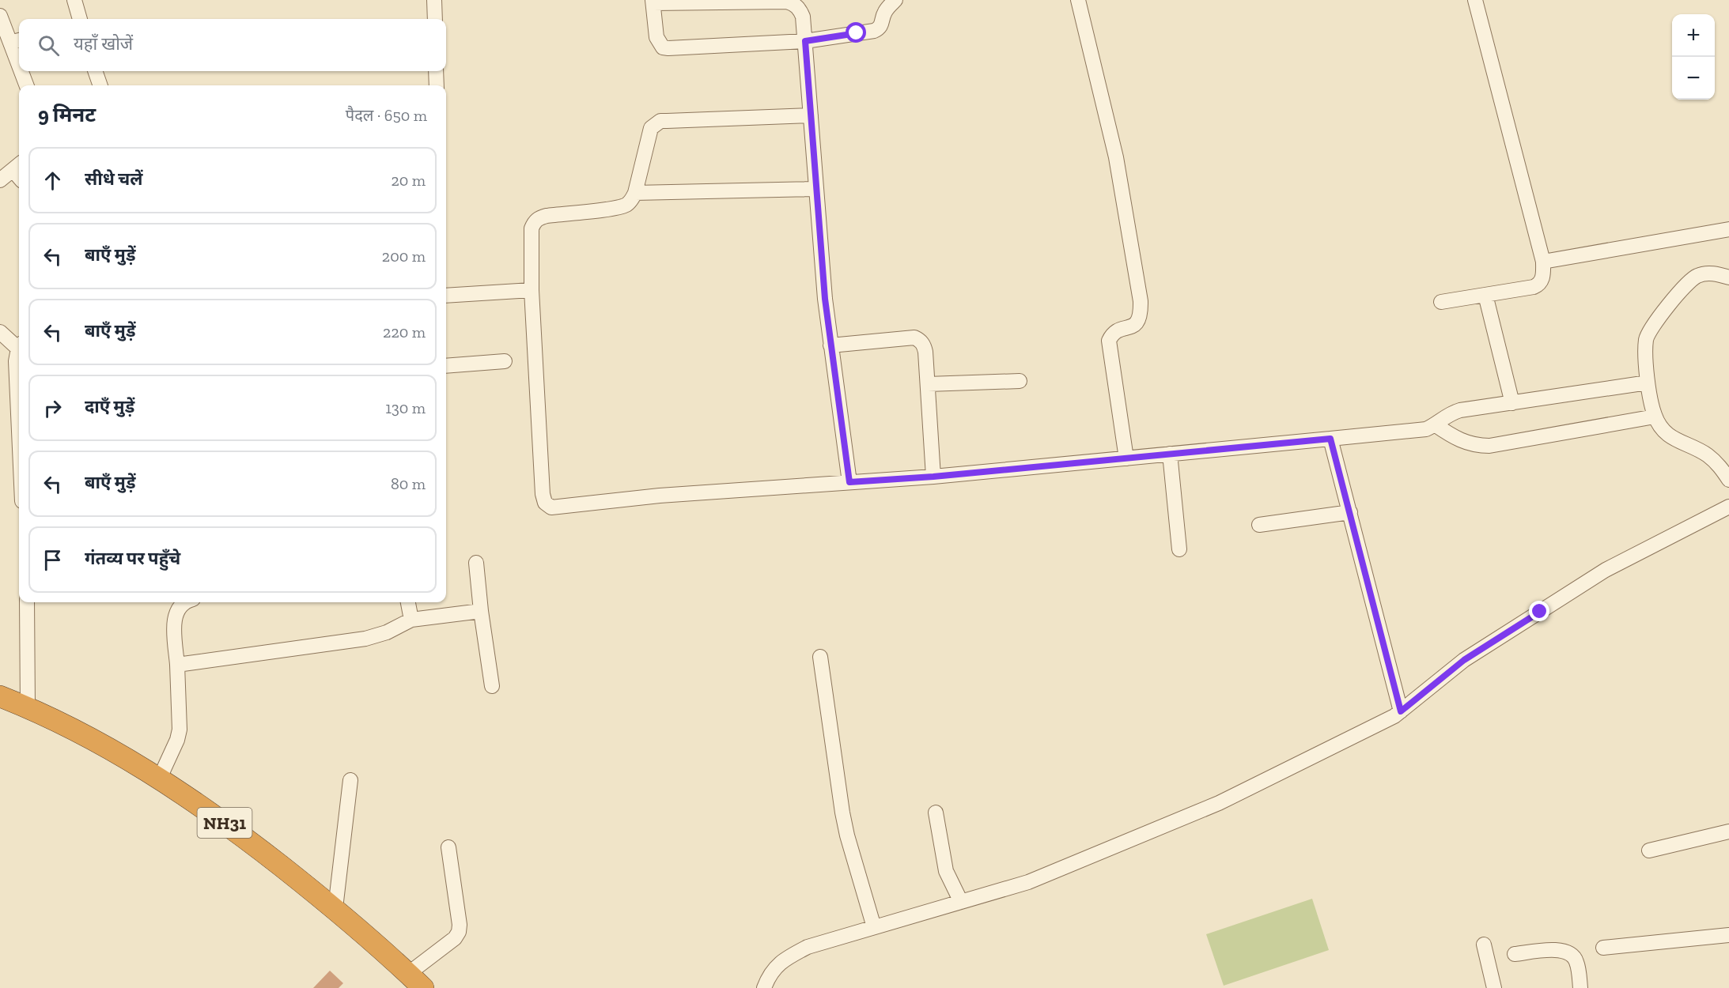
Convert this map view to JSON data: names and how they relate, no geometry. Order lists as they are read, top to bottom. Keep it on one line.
{"streets":{"highway":["NH31"]},"page":{"map_buttons":["+","−"],"search":"यहाँ खोजें","heading":["9 मिनट","पैदल · 650 m"],"list":[["सीधे चलें","20 m"],["बाएँ मुड़ें","200 m"],["बाएँ मुड़ें","220 m"],["दाएँ मुड़ें","130 m"],["बाएँ मुड़ें","80 m"],"गंतव्य पर पहुँचे"]}}
